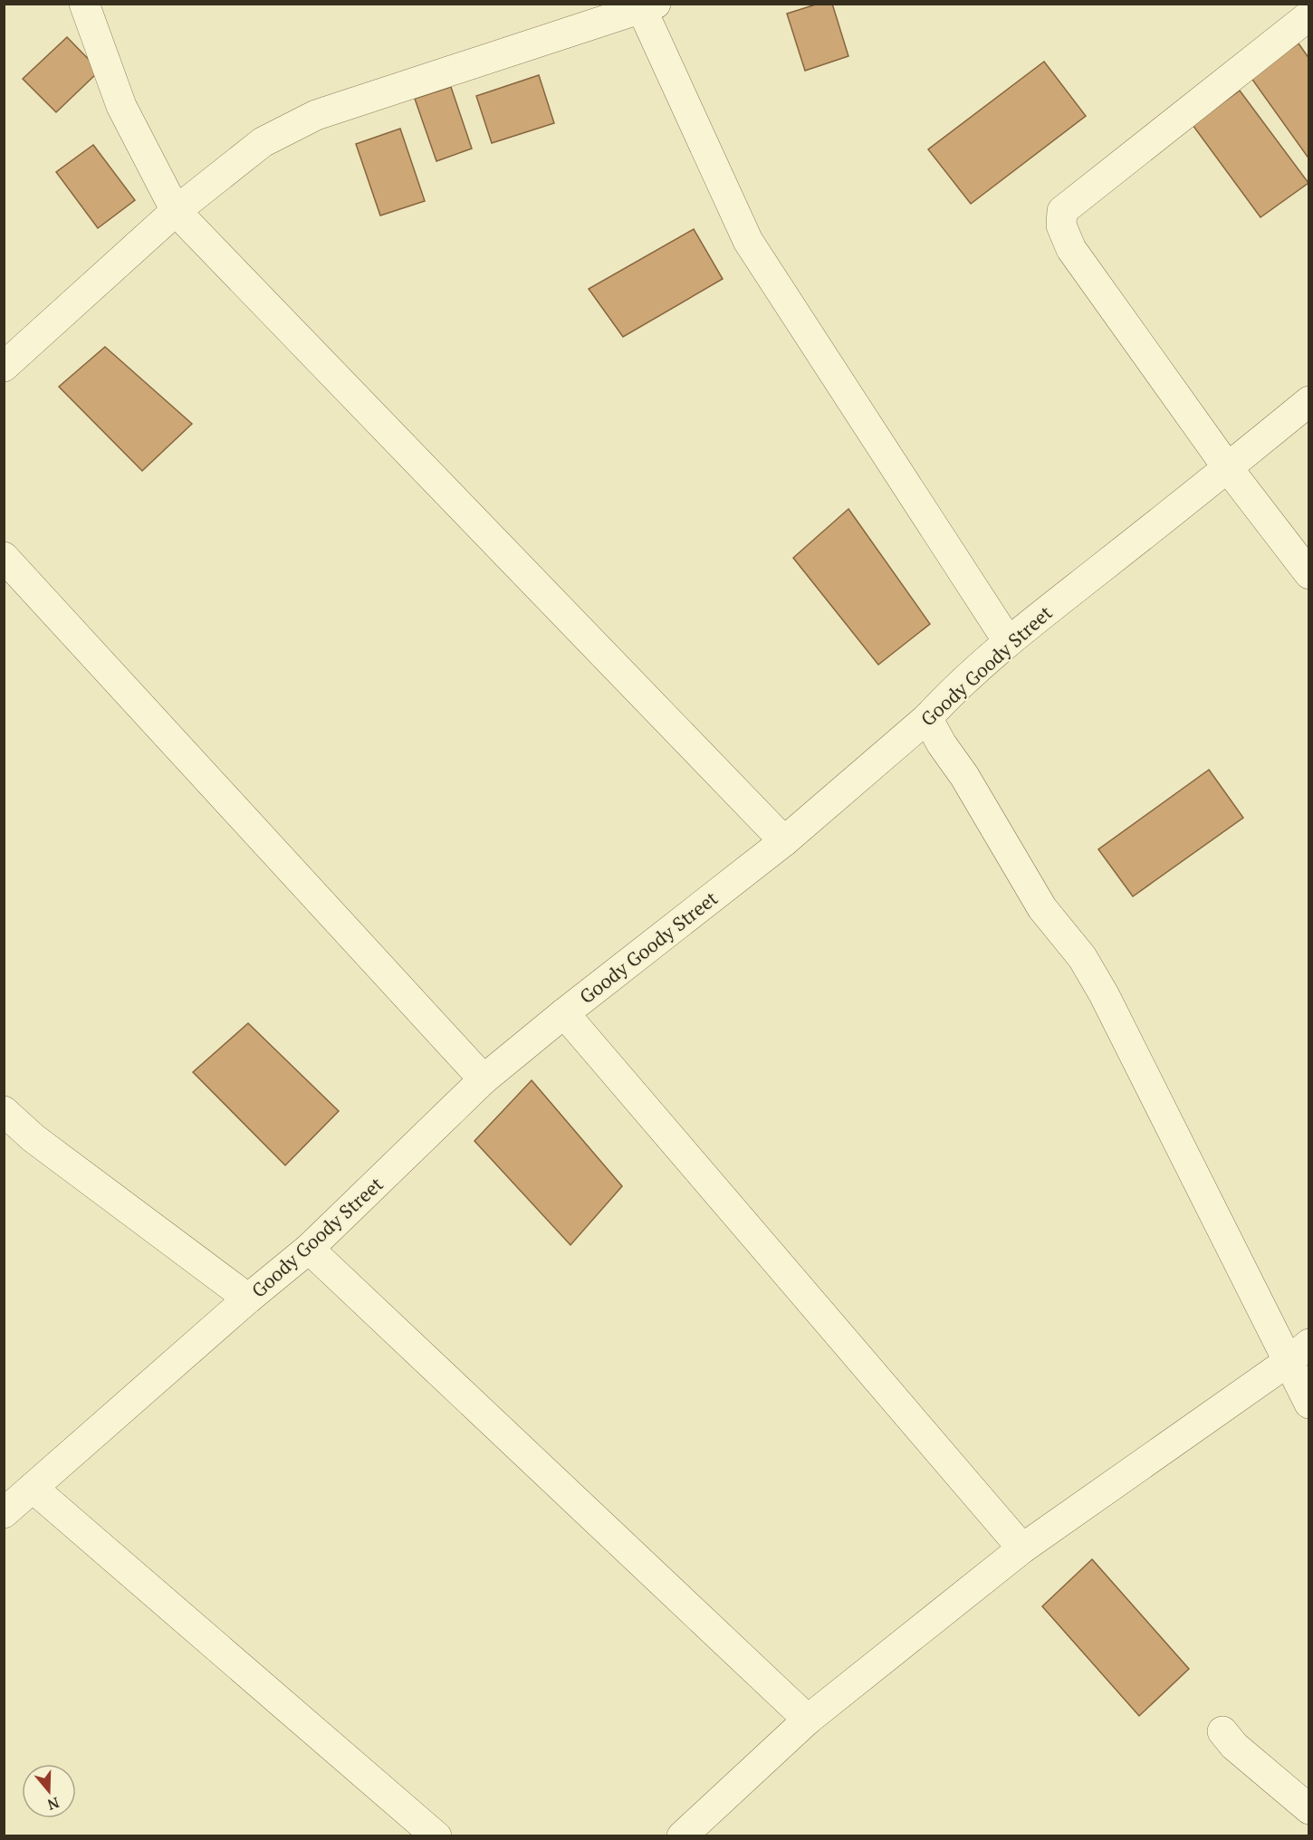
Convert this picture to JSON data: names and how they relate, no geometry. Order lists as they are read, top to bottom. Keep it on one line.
{"streets":{"street":["Goody Goody Street"]},"north":"bottom"}
